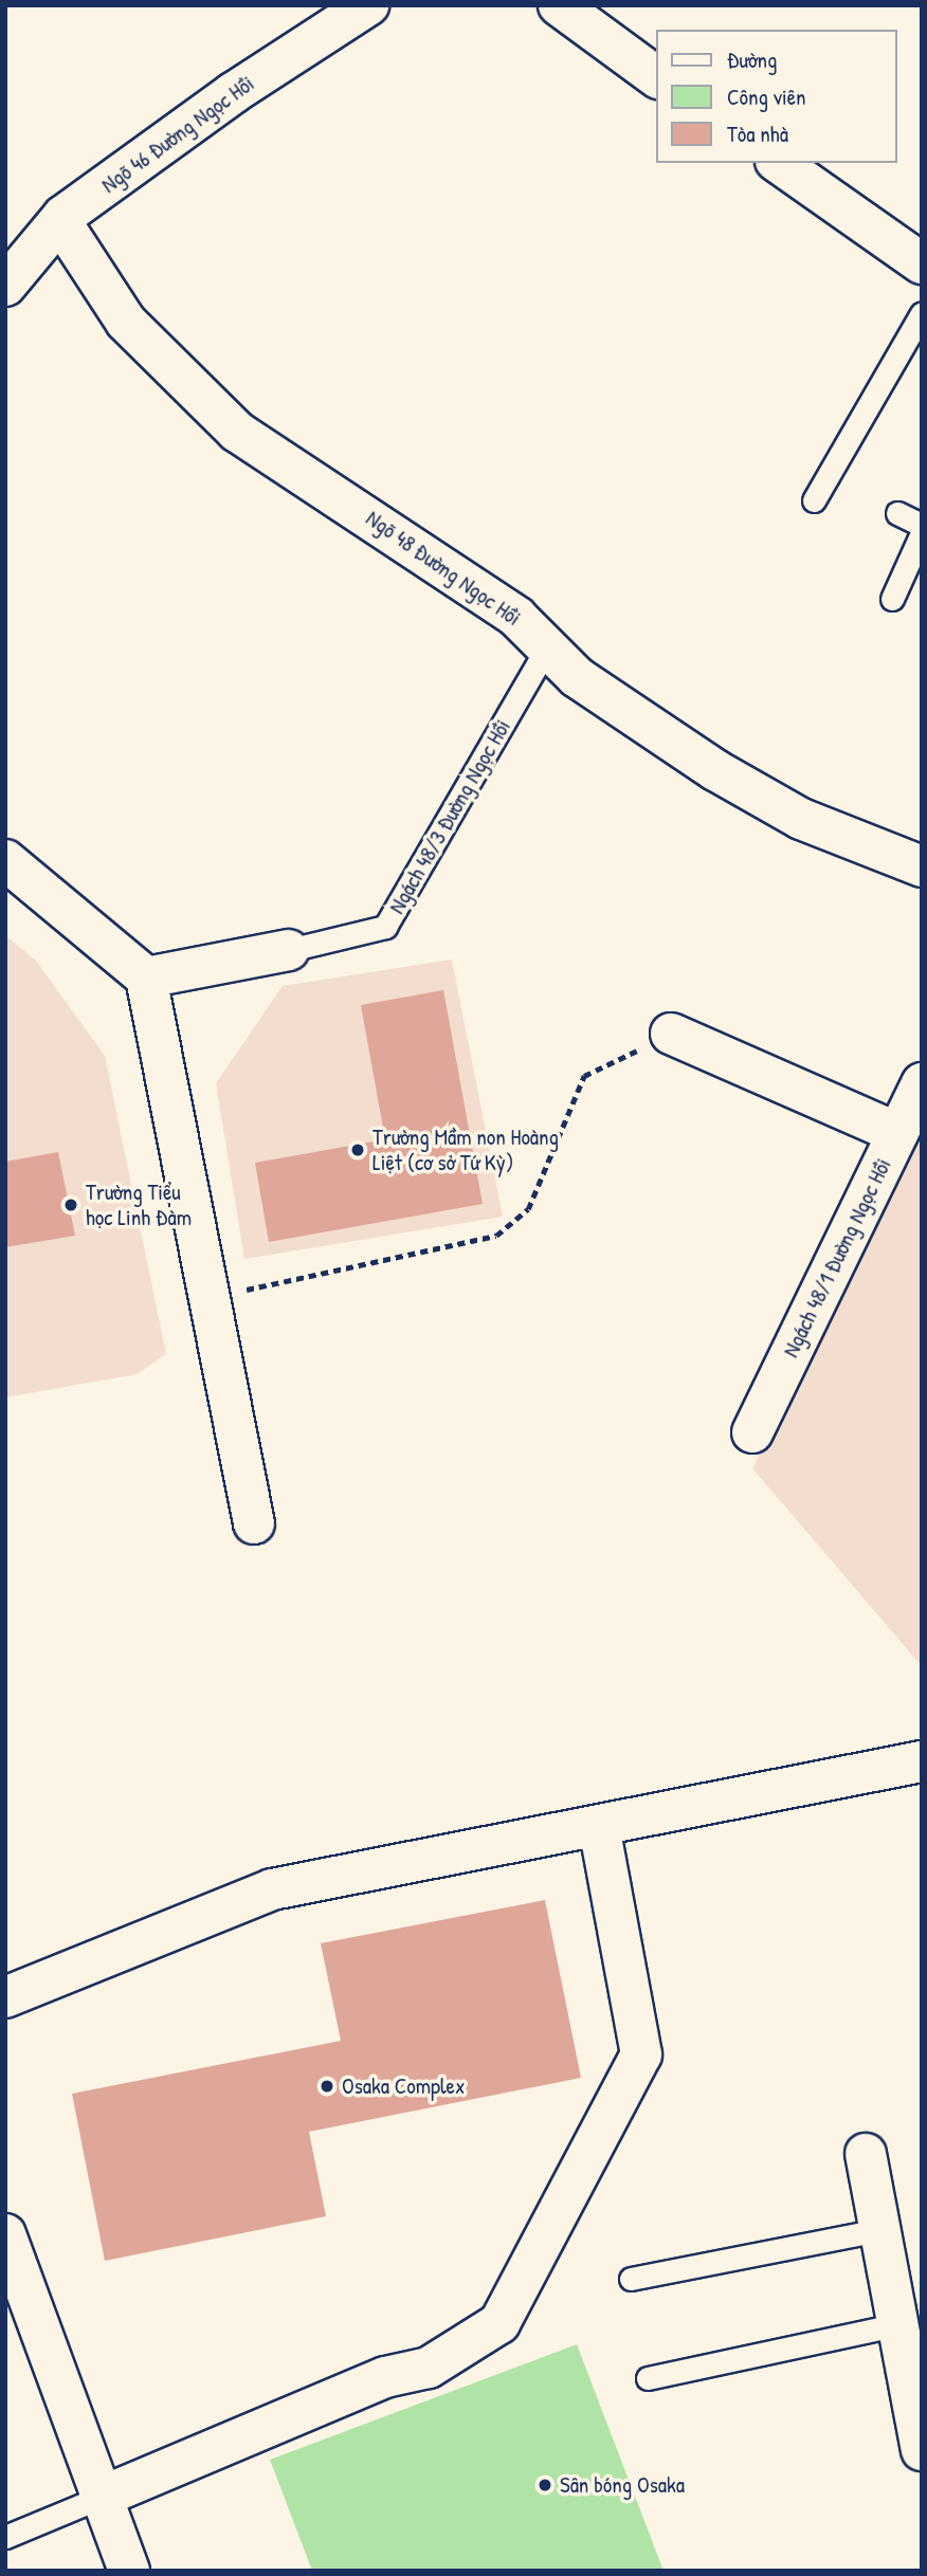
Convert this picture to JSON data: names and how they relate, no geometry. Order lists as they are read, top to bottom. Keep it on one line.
{"streets":{"street":["Ngõ 46 Đường Ngọc Hồi","Ngõ 48 Đường Ngọc Hồi","Ngách 48/3 Đường Ngọc Hồi","Ngách 48/1 Đường Ngọc Hồi"]},"crossings":[["Ngõ 46 Đường Ngọc Hồi","Ngõ 48 Đường Ngọc Hồi"],["Ngõ 48 Đường Ngọc Hồi","Ngách 48/3 Đường Ngọc Hồi"]],"places":["Trường Mầm non Hoàng Liệt (cơ sở Tứ Kỳ)","Trường Tiểu học Linh Đàm","Osaka Complex","Sân bóng Osaka"],"legend":["Đường","Công viên","Tòa nhà"]}
